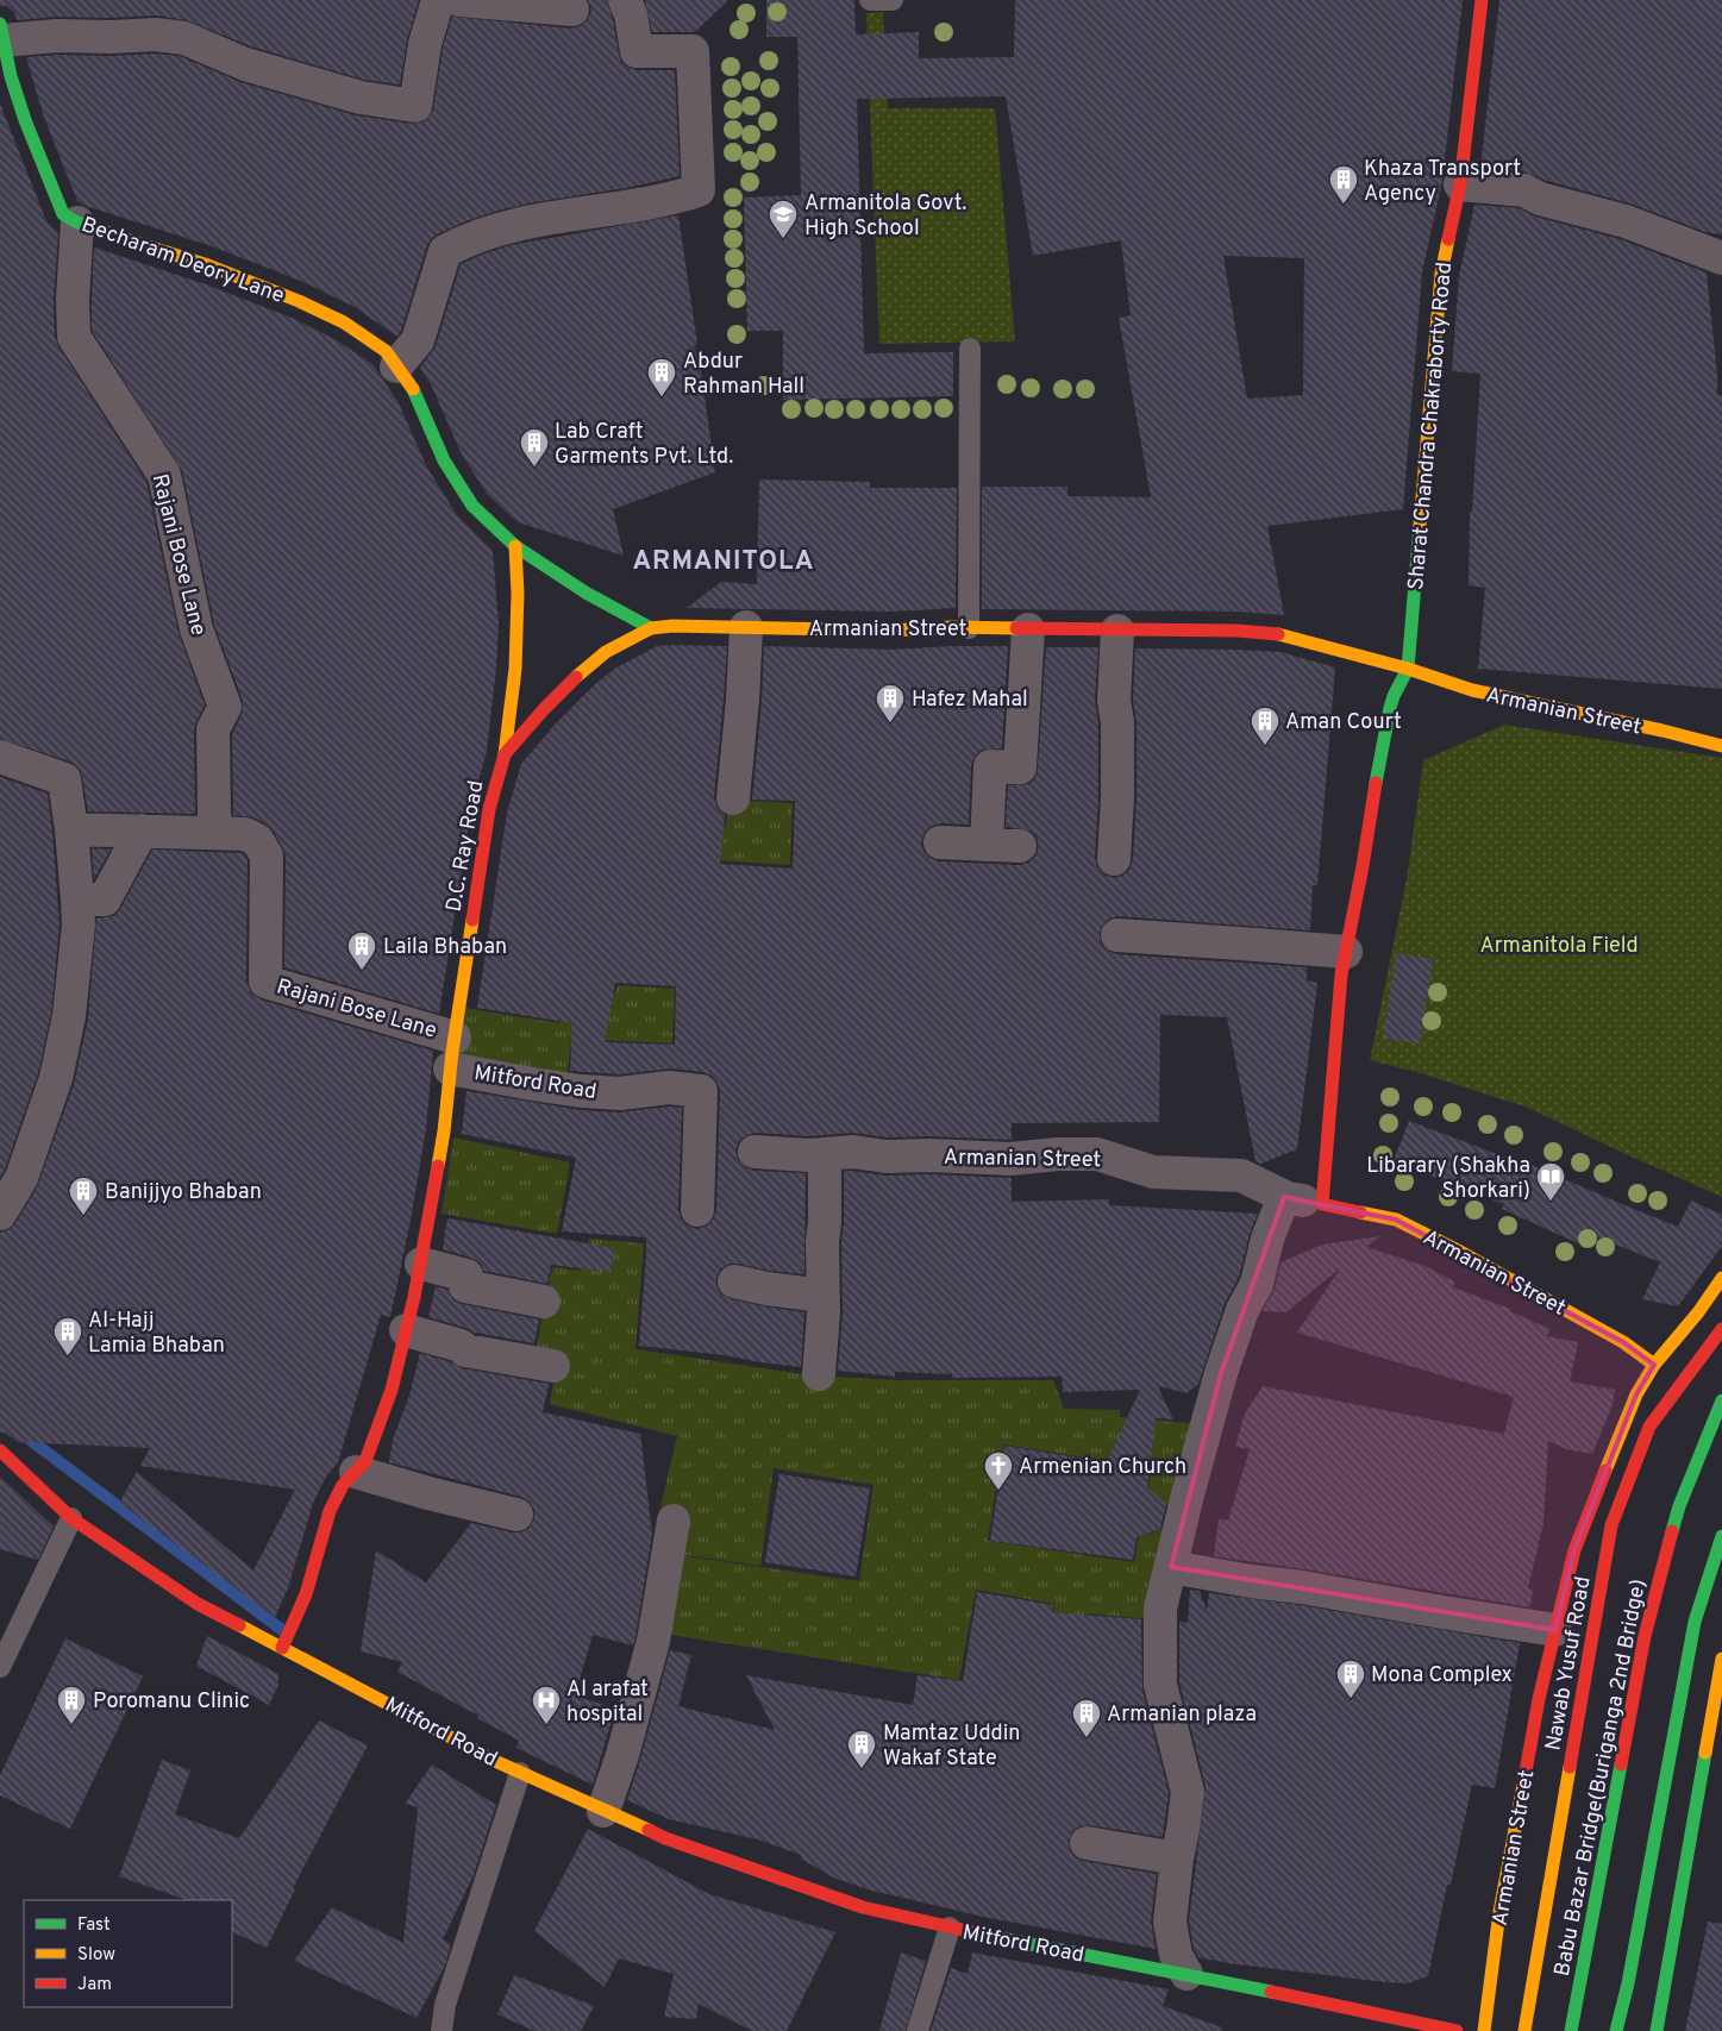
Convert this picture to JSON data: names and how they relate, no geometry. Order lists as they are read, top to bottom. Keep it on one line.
{"streets":{"main road":["Becharam Deory Lane","Sharat Chandra Chakraborty Road","Armanian Street","D.C. Ray Road","Mitford Road","Nawab Yusuf Road","Babu Bazar Bridge(Buriganga 2nd Bridge)"],"street":["Rajani Bose Lane"]},"crossings":[["Becharam Deory Lane","Rajani Bose Lane"],["Becharam Deory Lane","Armanian Street"],["Becharam Deory Lane","D.C. Ray Road"],["Sharat Chandra Chakraborty Road","Armanian Street"],["Rajani Bose Lane","D.C. Ray Road"],["Rajani Bose Lane","Mitford Road"],["Armanian Street","D.C. Ray Road"],["D.C. Ray Road","Mitford Road"]],"districts":["ARMANITOLA"],"parks":["Armanitola Field"],"places":{"building":["Khaza Transport Agency","Abdur Rahman Hall","Lab Craft Garments Pvt. Ltd.","Hafez Mahal","Aman Court","Laila Bhaban","Banijjyo Bhaban","Al-Hajj Lamia Bhaban","Mona Complex","Poromanu Clinic","Armanian plaza","Mamtaz Uddin Wakaf State"],"school or university":["Armanitola Govt. High School"],"library":["Libarary (Shakha Shorkari)"],"church":["Armenian Church"],"hospital":["Al arafat hospital"]},"legend":["Fast","Slow","Jam"]}
